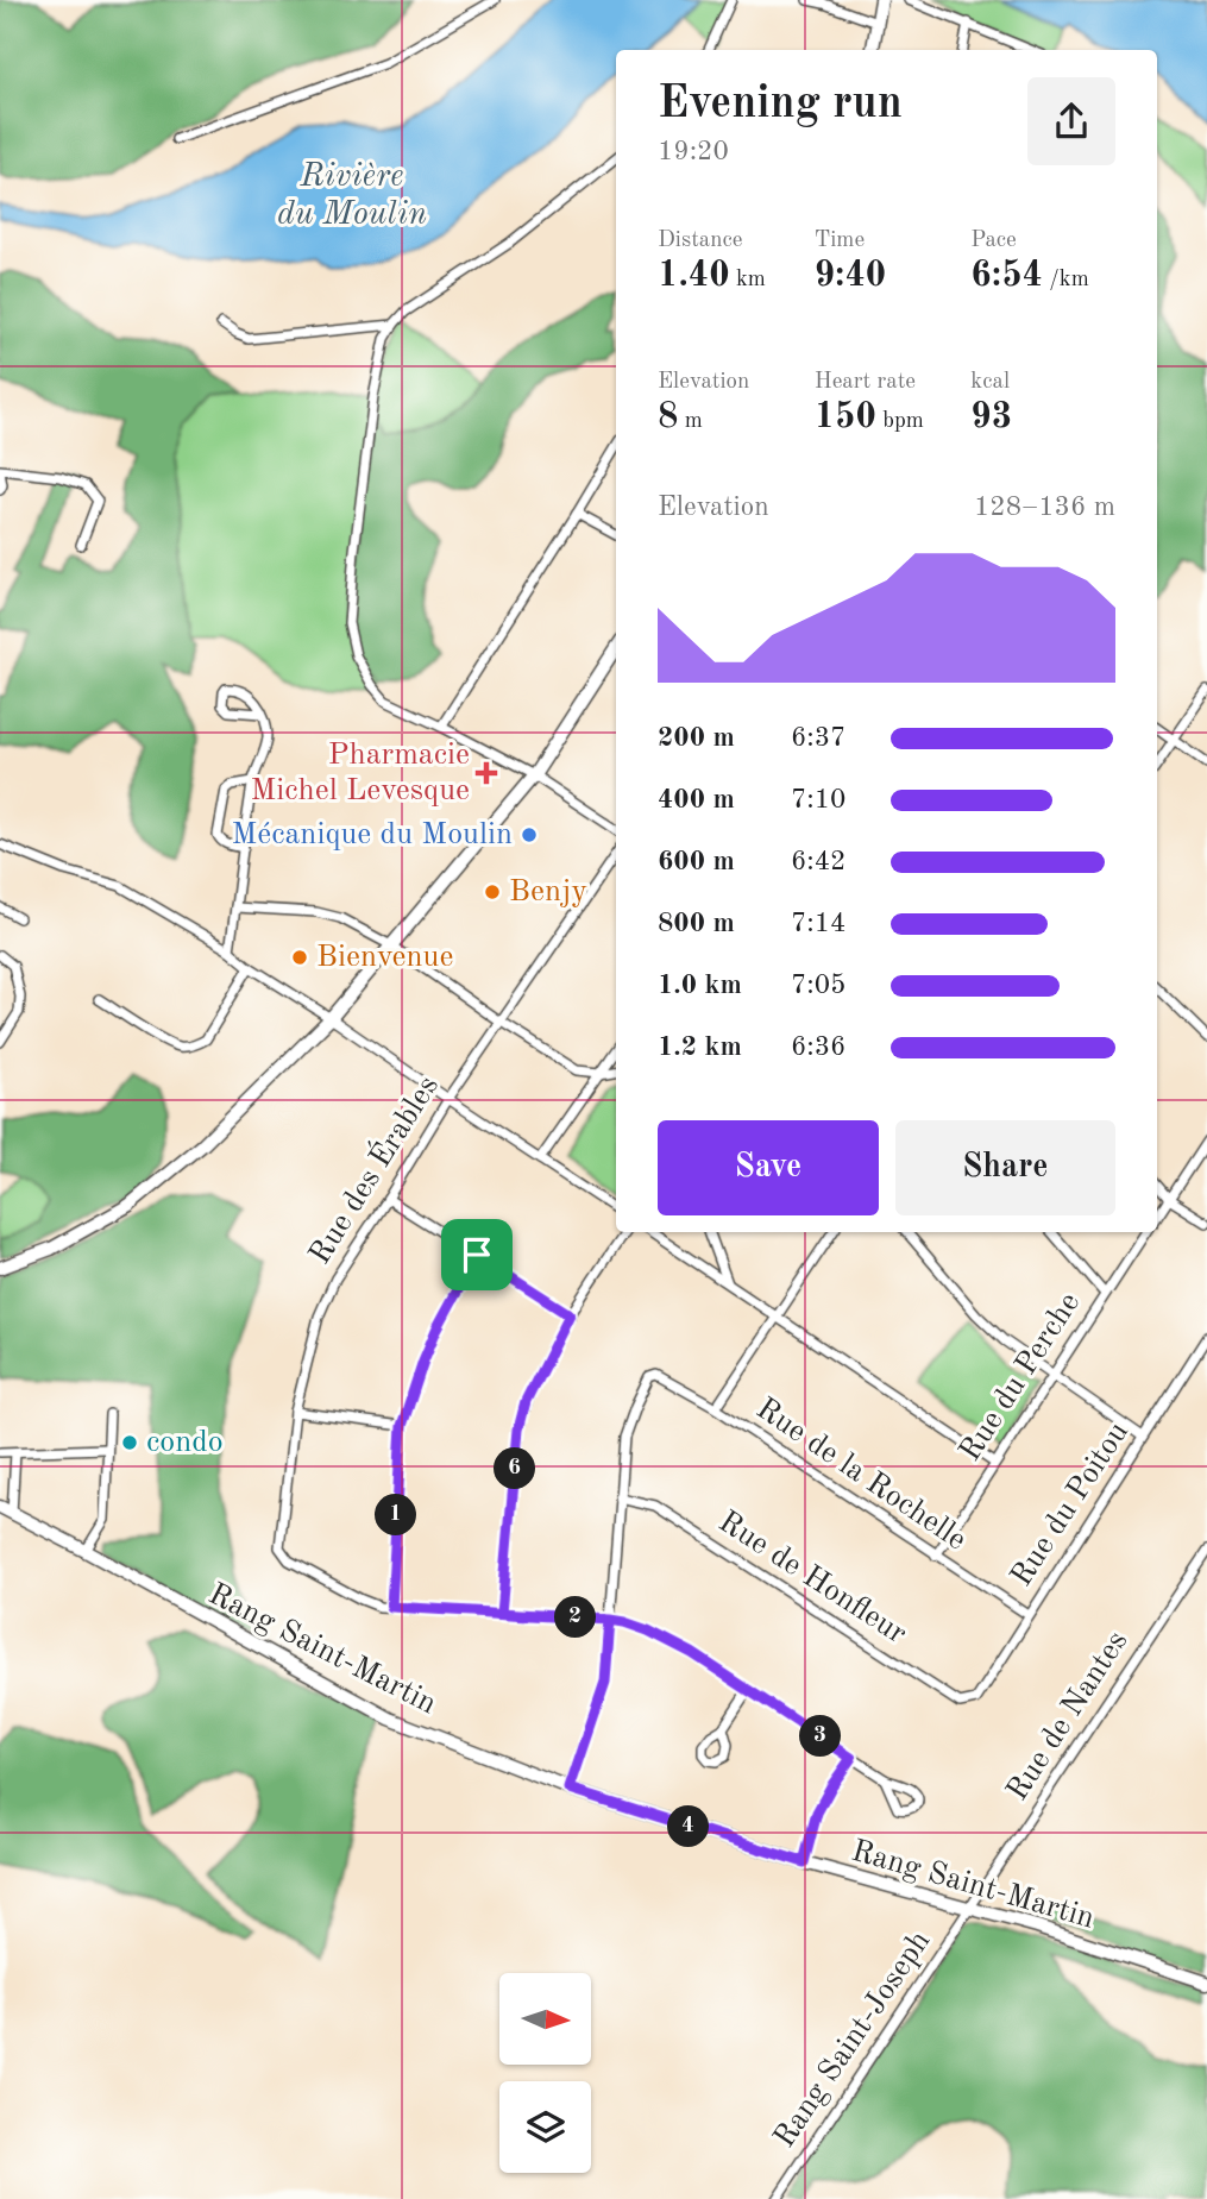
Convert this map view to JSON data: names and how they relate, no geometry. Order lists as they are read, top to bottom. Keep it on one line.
{"streets":{"street":["Rue des Érables","Rue du Perche","Rue de la Rochelle","Rue du Poitou","Rue de Honfleur","Rang Saint-Martin","Rue de Nantes","Rang Saint-Joseph"]},"crossings":[["Rue du Perche","Rue de la Rochelle"],["Rue de la Rochelle","Rue du Poitou"],["Rue de la Rochelle","Rue de Honfleur"],["Rue du Poitou","Rue de Honfleur"],["Rang Saint-Martin","Rue de Nantes"],["Rang Saint-Martin","Rang Saint-Joseph"],["Rue de Nantes","Rang Saint-Joseph"]],"water":["Rivière du Moulin"],"places":{"health":["Pharmacie Michel Levesque"],"other":["Mécanique du Moulin","Benjy","Bienvenue","condo"]},"north":"right","page":{"heading":["Evening run","19:20"],"stats":[["Distance","1.40 km"],["Time","9:40"],["Pace","6:54 /km"],["Elevation","8 m"],["Heart rate","150 bpm"],["kcal","93"]],"chart":["Elevation","128–136 m"],"list":[{"name":"200 m","note":"6:37"},{"name":"400 m","note":"7:10"},{"name":"600 m","note":"6:42"},{"name":"800 m","note":"7:14"},{"name":"1.0 km","note":"7:05"},{"name":"1.2 km","note":"6:36"}],"buttons":["Save","Share"],"pins":["6","1","2","3","4"]}}
